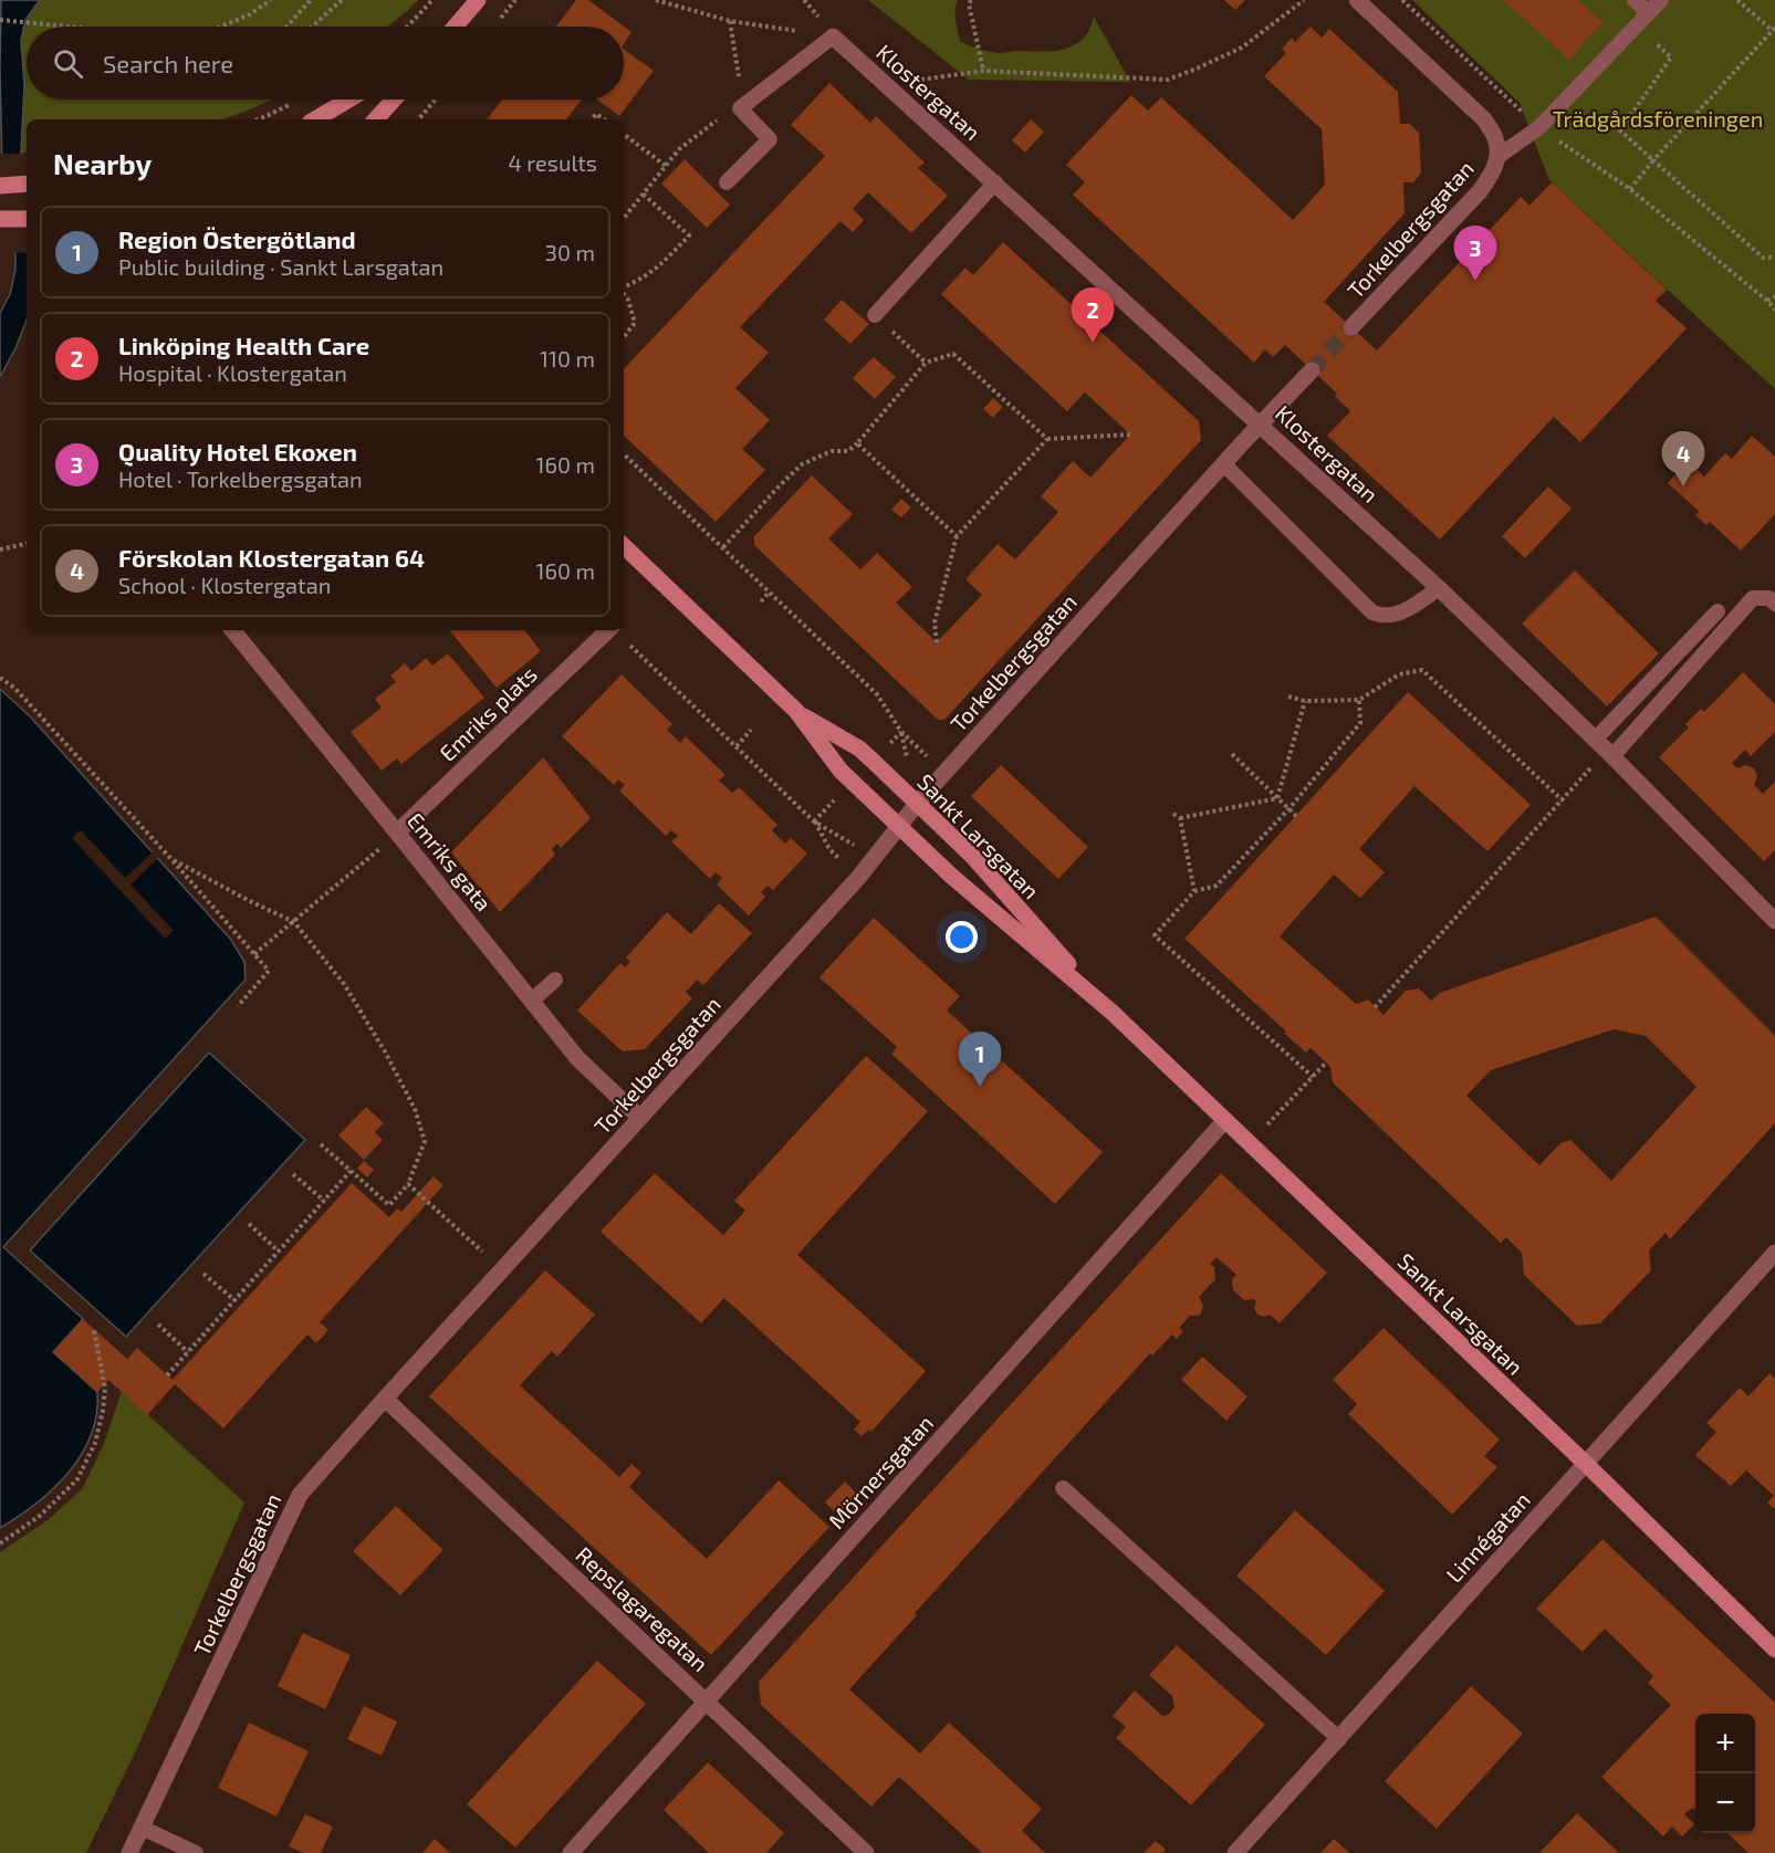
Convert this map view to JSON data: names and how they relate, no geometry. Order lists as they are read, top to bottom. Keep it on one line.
{"streets":{"main road":["Sankt Larsgatan"],"street":["Klostergatan","Torkelbergsgatan","Emriks plats","Emriks gata","Mörnersgatan","Linnégatan","Repslagaregatan"]},"crossings":[["Klostergatan","Torkelbergsgatan"],["Torkelbergsgatan","Sankt Larsgatan"],["Torkelbergsgatan","Emriks gata"],["Torkelbergsgatan","Repslagaregatan"],["Emriks plats","Emriks gata"],["Sankt Larsgatan","Mörnersgatan"],["Sankt Larsgatan","Linnégatan"],["Mörnersgatan","Repslagaregatan"]],"parks":["Trädgårdsföreningen"],"page":{"search":"Search here","heading":["Nearby","4 results"],"list":[{"mark":"1","name":"Region Östergötland","note":"Public building · Sankt Larsgatan","value":"30 m"},{"mark":"2","name":"Linköping Health Care","note":"Hospital · Klostergatan","value":"110 m"},{"mark":"3","name":"Quality Hotel Ekoxen","note":"Hotel · Torkelbergsgatan","value":"160 m"},{"mark":"4","name":"Förskolan Klostergatan 64","note":"School · Klostergatan","value":"160 m"}],"pins":["3","2","4","1"],"map_buttons":["+","−"]}}
